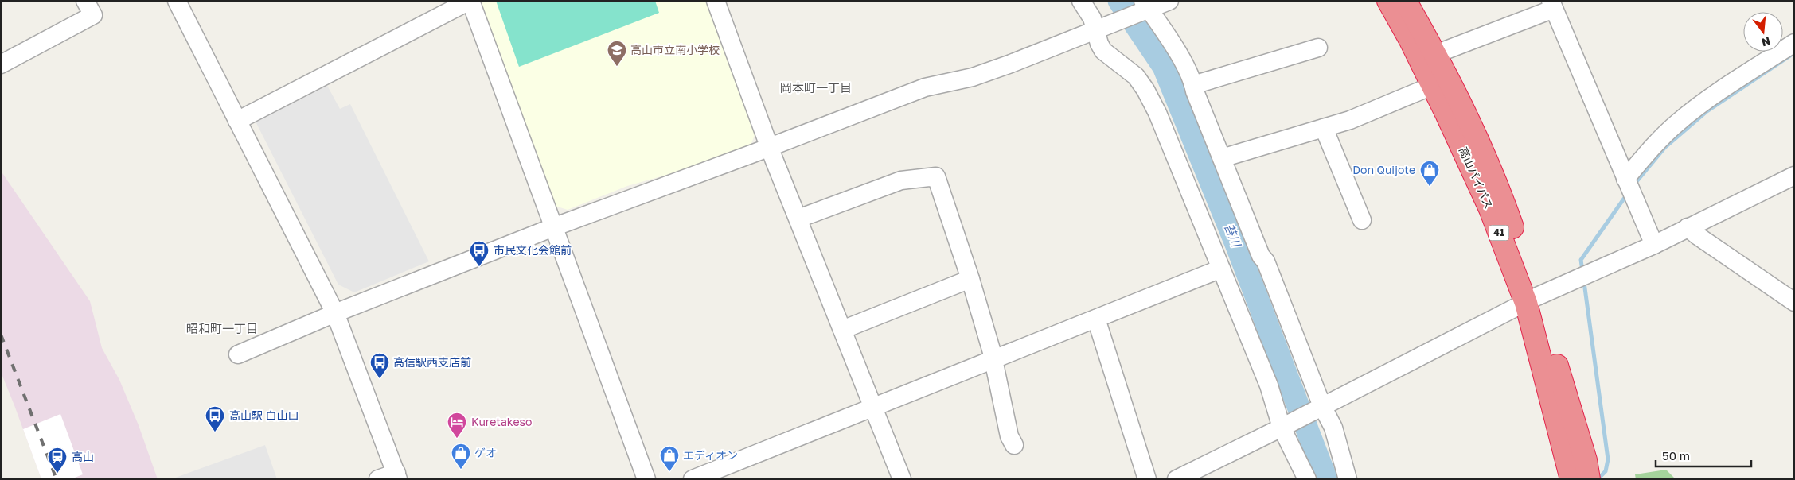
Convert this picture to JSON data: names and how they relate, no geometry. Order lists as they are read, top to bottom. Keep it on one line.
{"streets":{"highway":["高山バイパス","41"]},"districts":["岡本町一丁目","昭和町一丁目"],"water":["苔川"],"places":{"school or university":["高山市立南小学校"],"shop":["Don Quijote","ゲオ","エディオン"],"bus stop":["市民文化会館前","高信駅西支店前","高山駅 白山口"],"hotel":["Kuretakeso"],"station":["高山"]},"scale_bar":"50 m","north":"bottom"}
